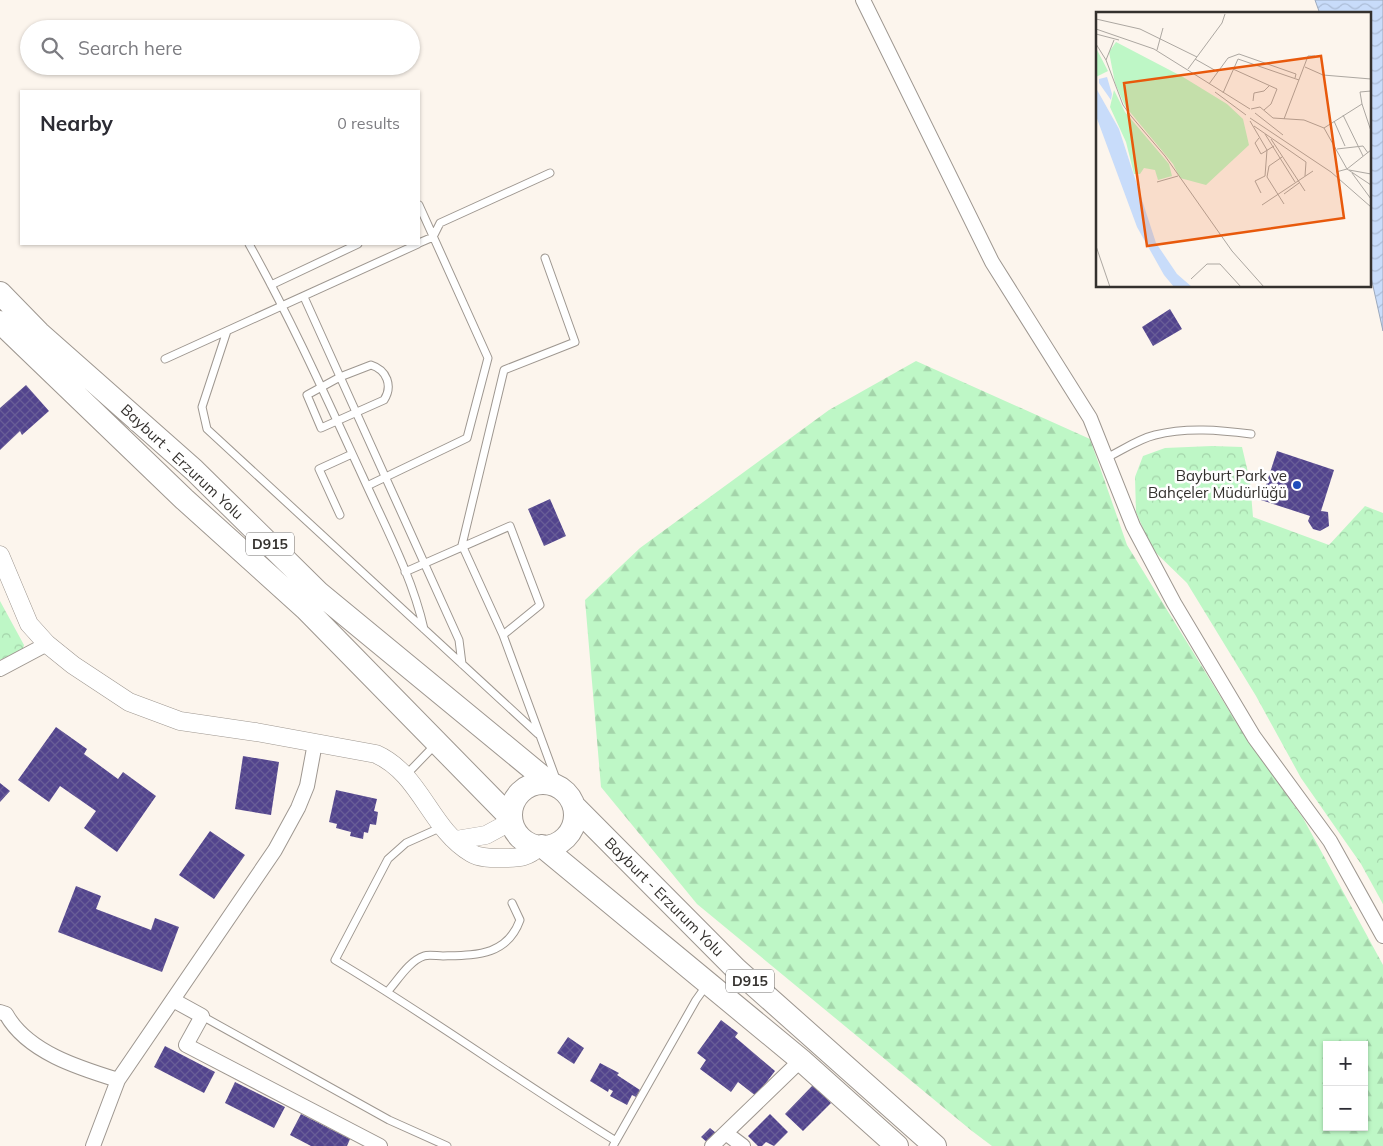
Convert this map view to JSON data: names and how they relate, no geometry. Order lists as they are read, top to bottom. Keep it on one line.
{"streets":{"highway":["Bayburt - Erzurum Yolu","D915"]},"places":["Bayburt Park ve Bahçeler Müdürlüğü"],"page":{"search":"Search here","heading":["Nearby","0 results"],"map_buttons":["+","−"]}}
